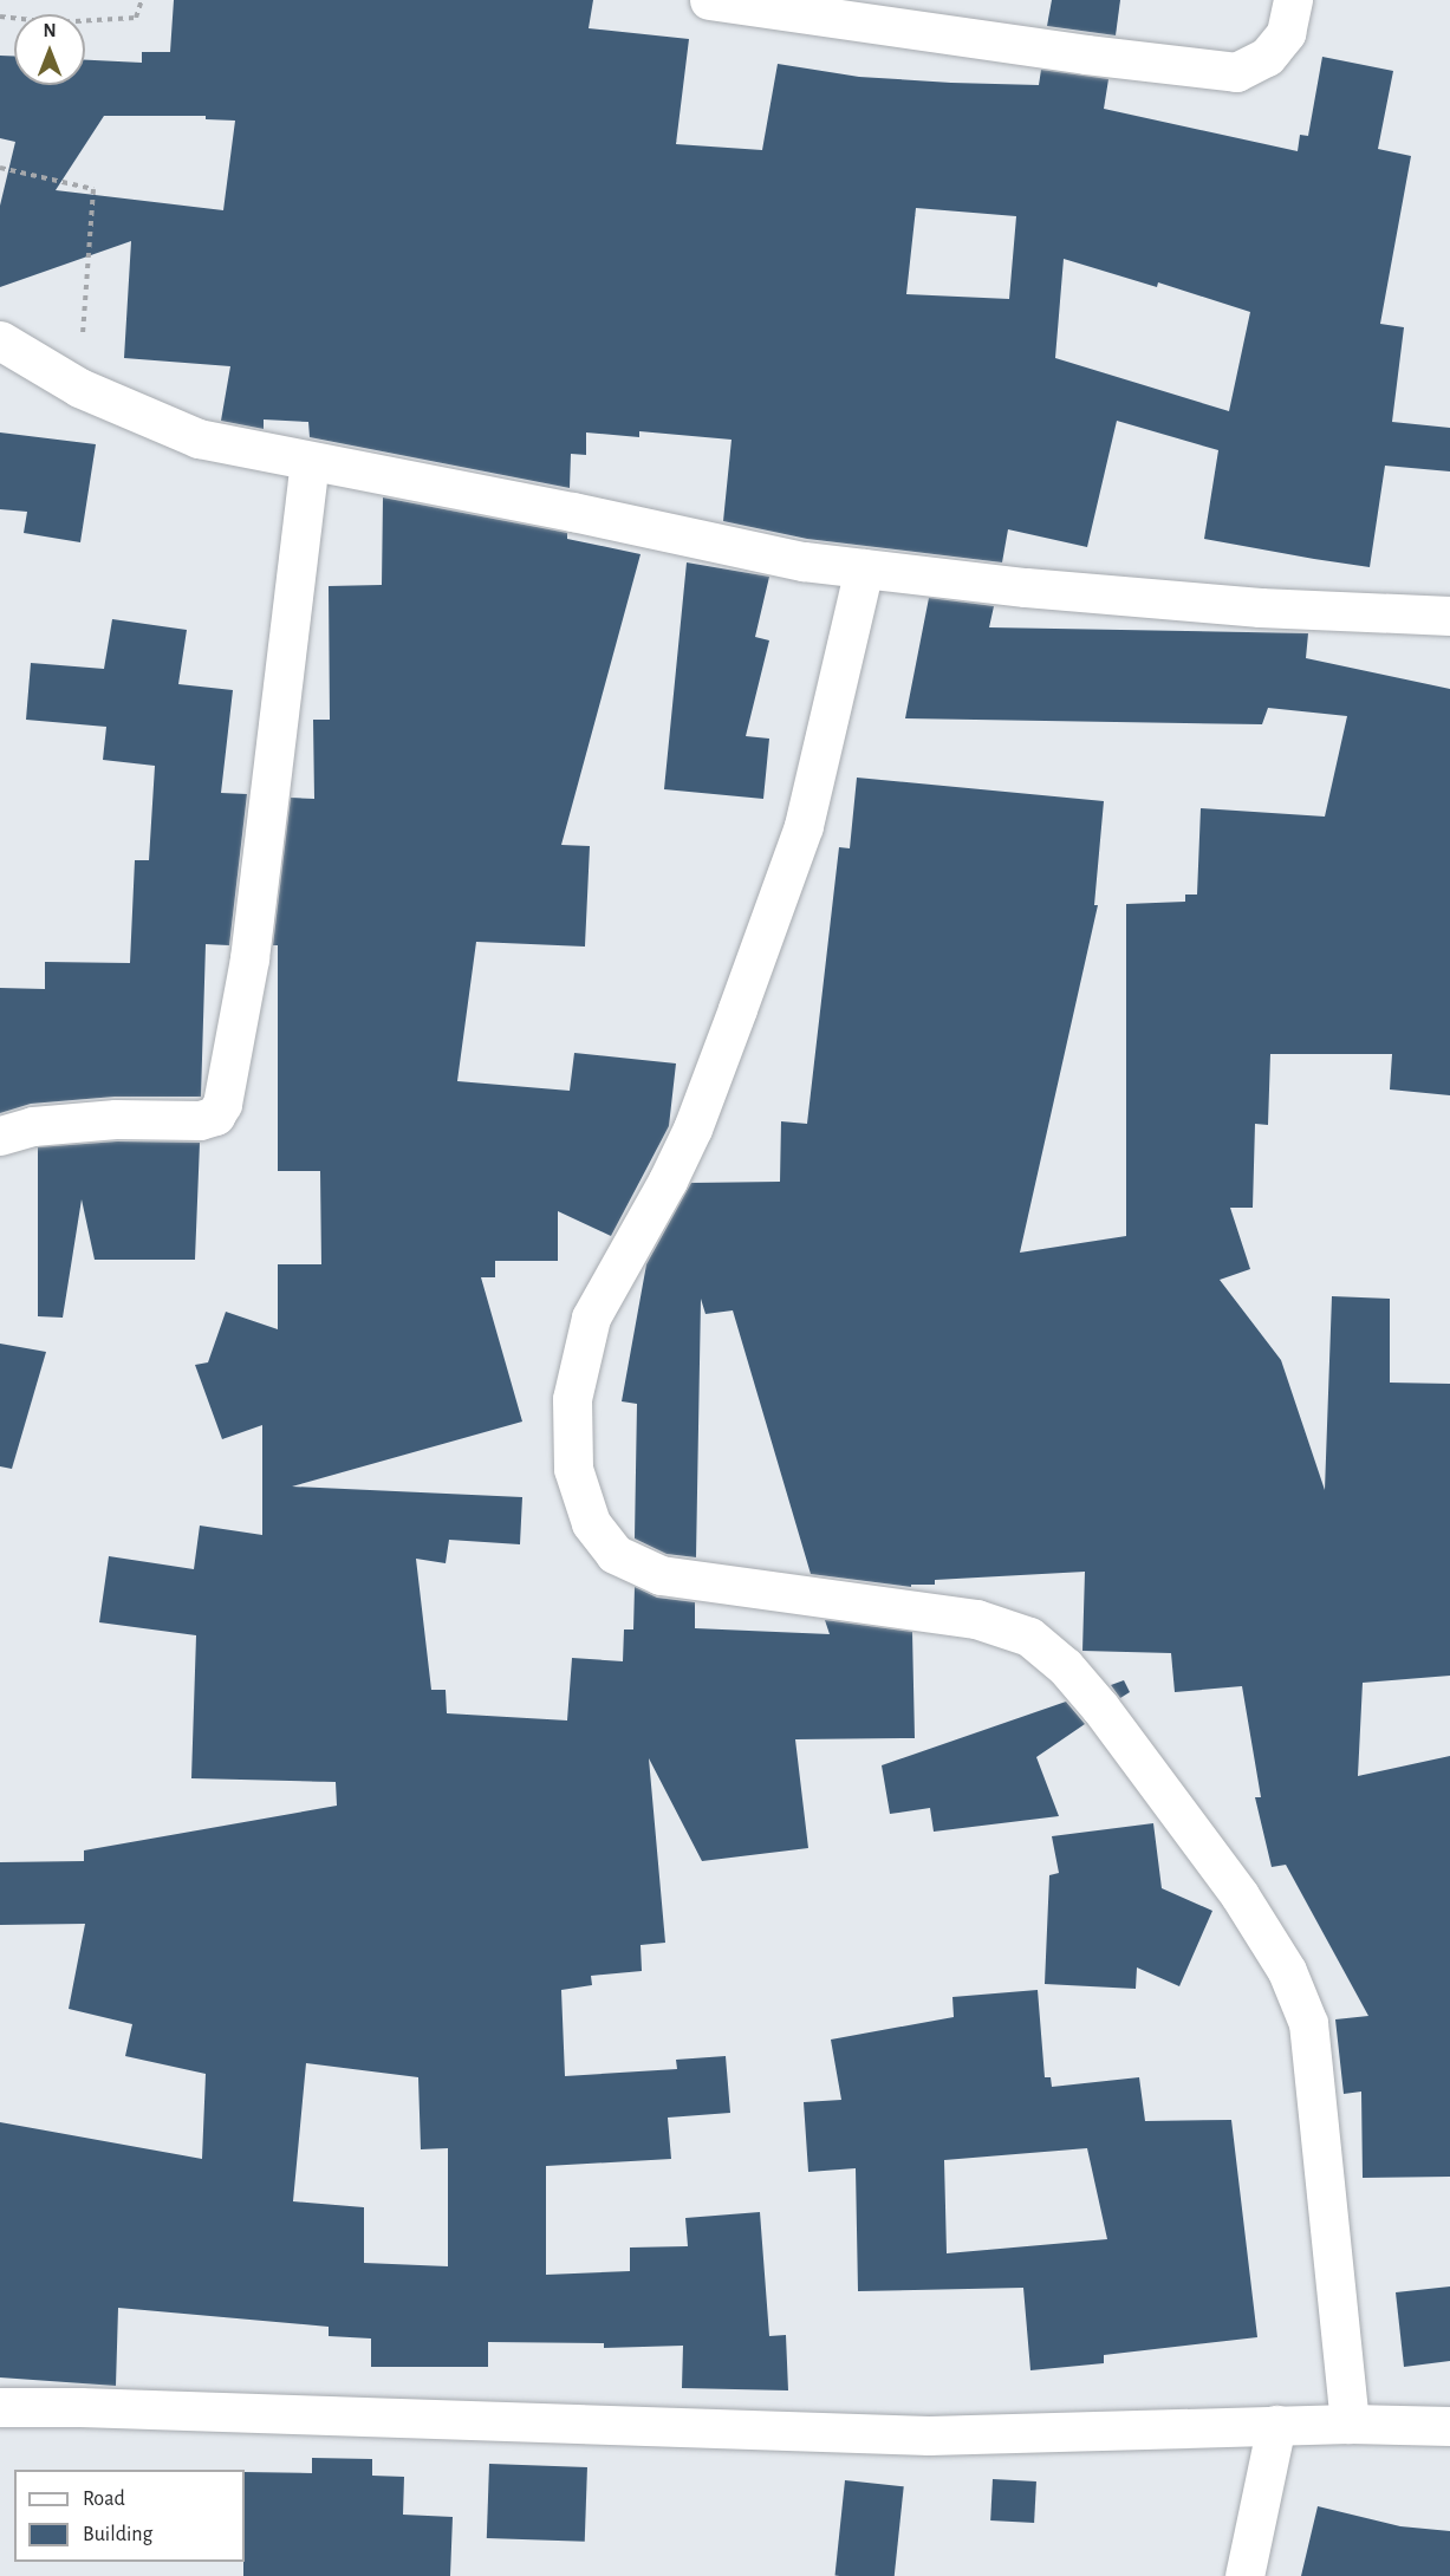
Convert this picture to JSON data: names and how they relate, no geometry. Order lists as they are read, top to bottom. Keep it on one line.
{"legend":["Road","Building"],"north":"top"}
